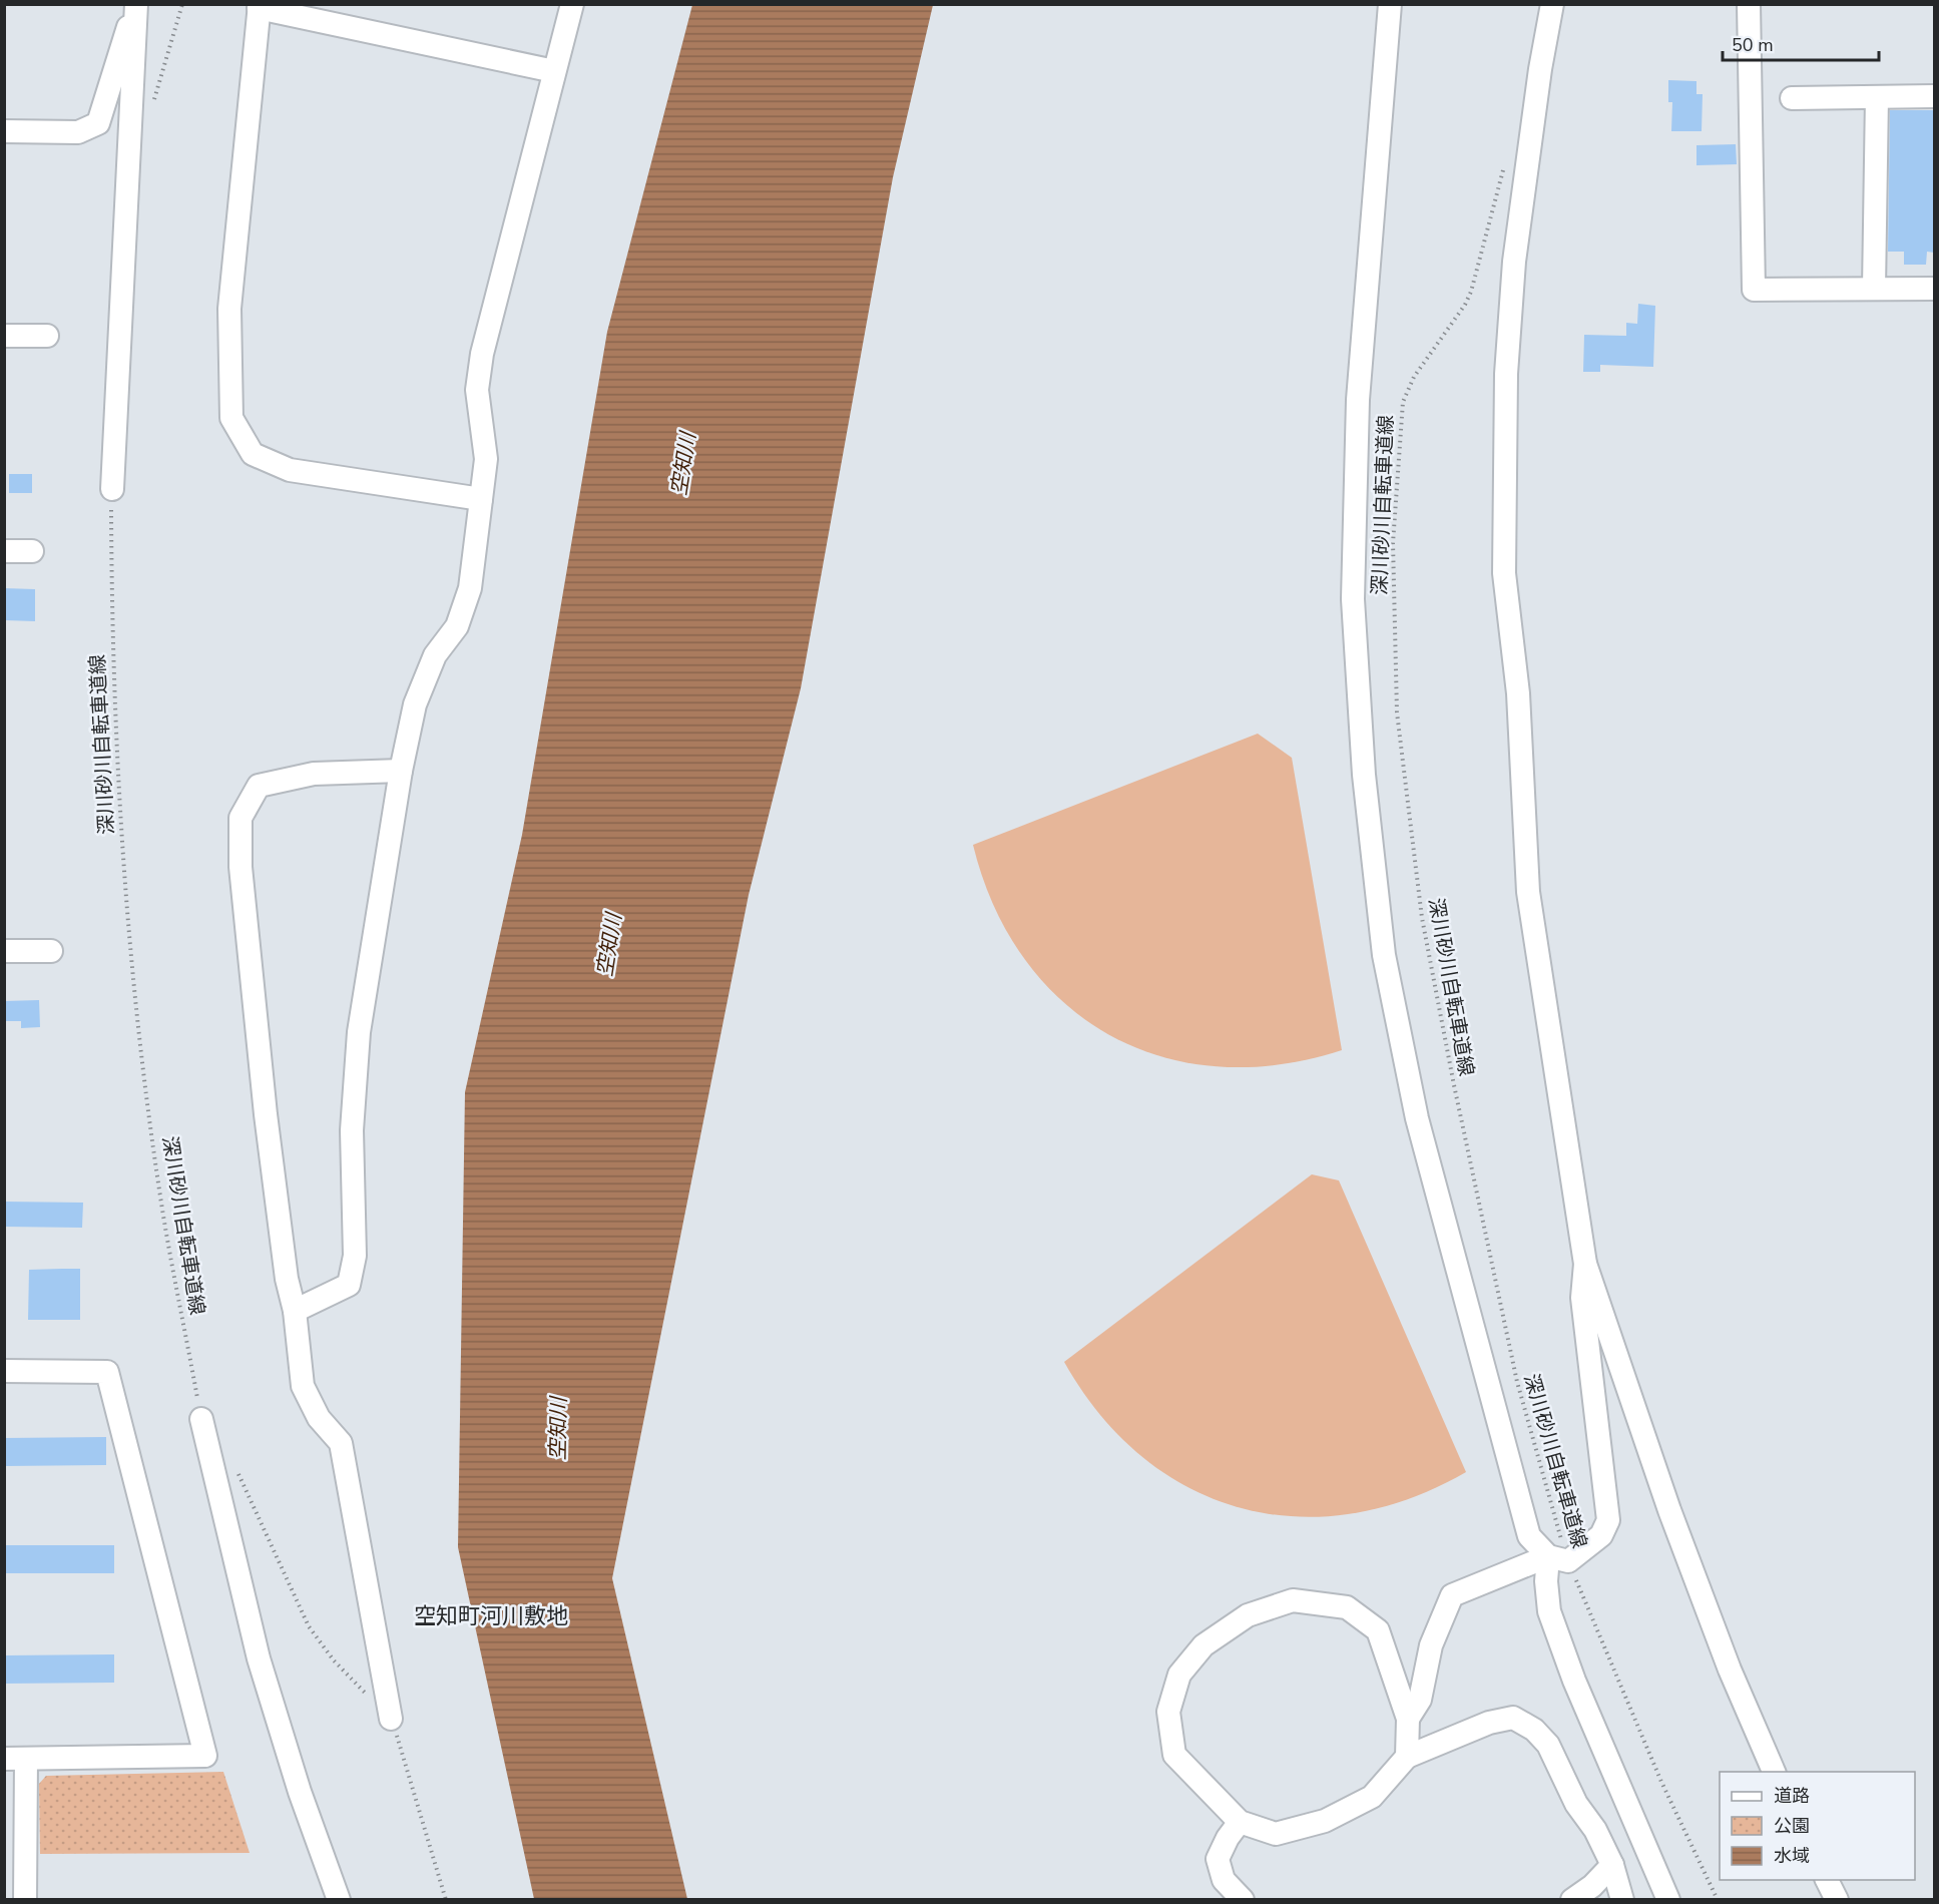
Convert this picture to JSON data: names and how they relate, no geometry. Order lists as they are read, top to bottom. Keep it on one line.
{"streets":{"path":["深川砂川自転車道線"]},"districts":["空知町河川敷地"],"water":["空知川"],"legend":["道路","公園","水域"],"scale_bar":"50 m"}
